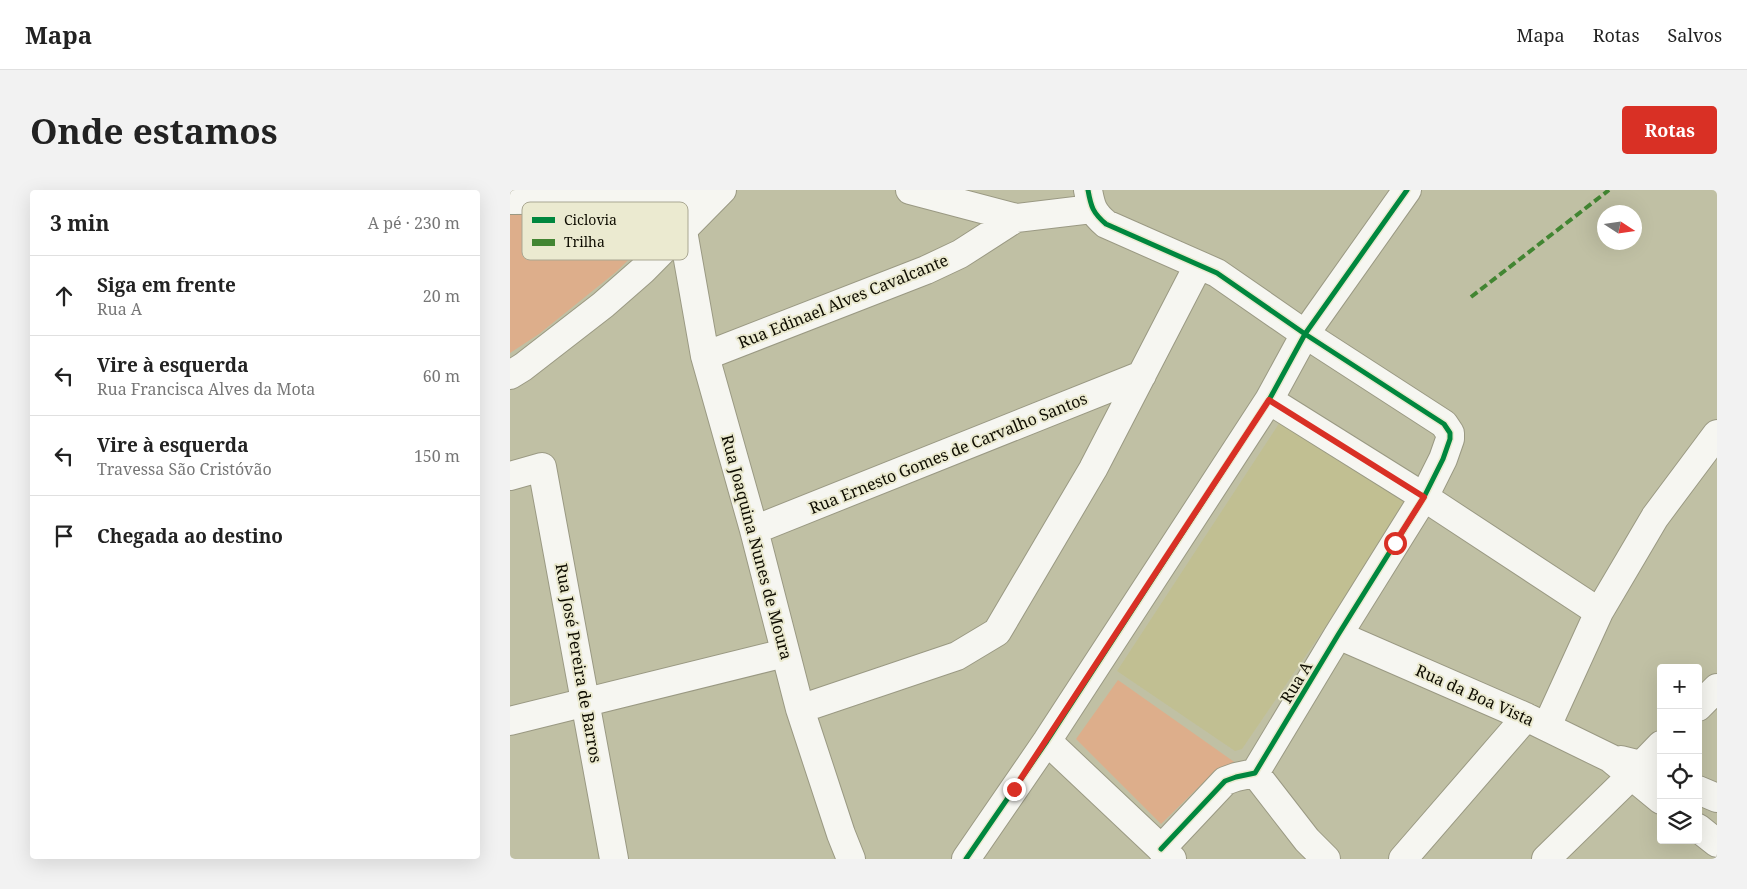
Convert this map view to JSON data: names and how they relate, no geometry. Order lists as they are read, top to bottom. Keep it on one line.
{"streets":{"main road":["Rua Edinael Alves Cavalcante","Rua Ernesto Gomes de Carvalho Santos","Rua Joaquina Nunes de Moura","Rua José Pereira de Barros","Rua A","Rua da Boa Vista"]},"crossings":[["Rua Edinael Alves Cavalcante","Rua Joaquina Nunes de Moura"],["Rua Ernesto Gomes de Carvalho Santos","Rua Joaquina Nunes de Moura"],["Rua A","Rua da Boa Vista"]],"legend":["Ciclovia","Trilha"],"north":"right","page":{"header":"Mapa","nav":["Mapa","Rotas","Salvos"],"buttons":"Rotas","title":"Onde estamos","heading":["3 min","A pé · 230 m"],"list":[["Siga em frente","Rua A","20 m"],["Vire à esquerda","Rua Francisca Alves da Mota","60 m"],["Vire à esquerda","Travessa São Cristóvão","150 m"],"Chegada ao destino"],"map_buttons":["+","−"]}}
